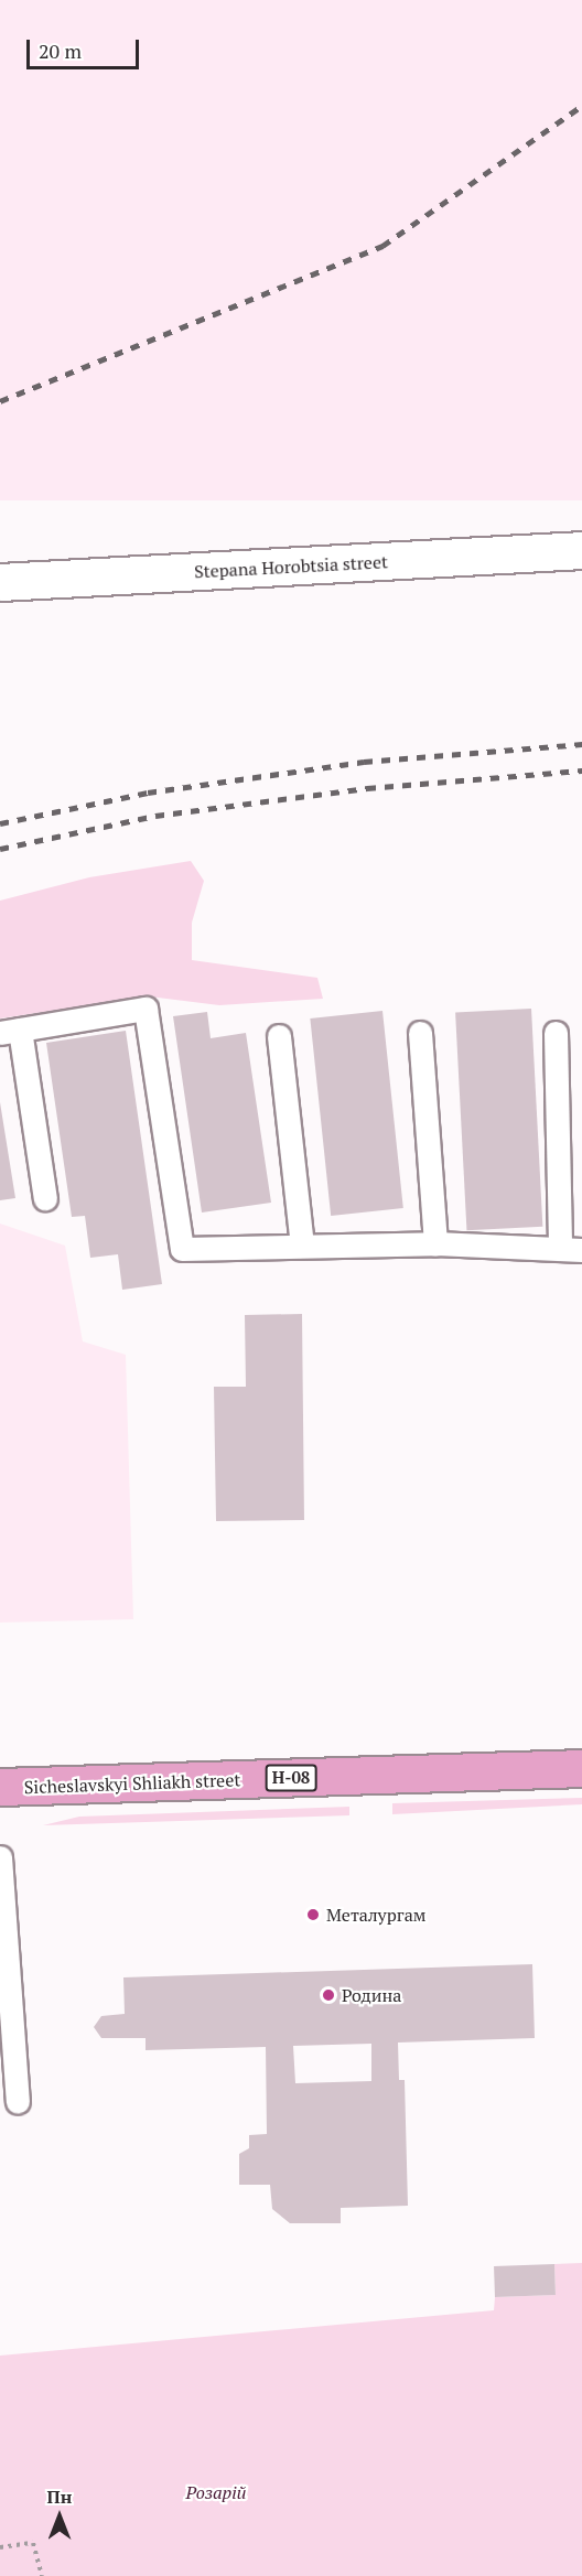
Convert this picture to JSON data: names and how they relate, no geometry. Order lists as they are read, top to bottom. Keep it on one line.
{"streets":{"main road":["Н-08","Sicheslavskyi Shliakh street"],"street":["Stepana Horobtsia street"]},"parks":["Розарій"],"places":["Металургам","Родина"],"scale_bar":"20 m","north":"top"}
